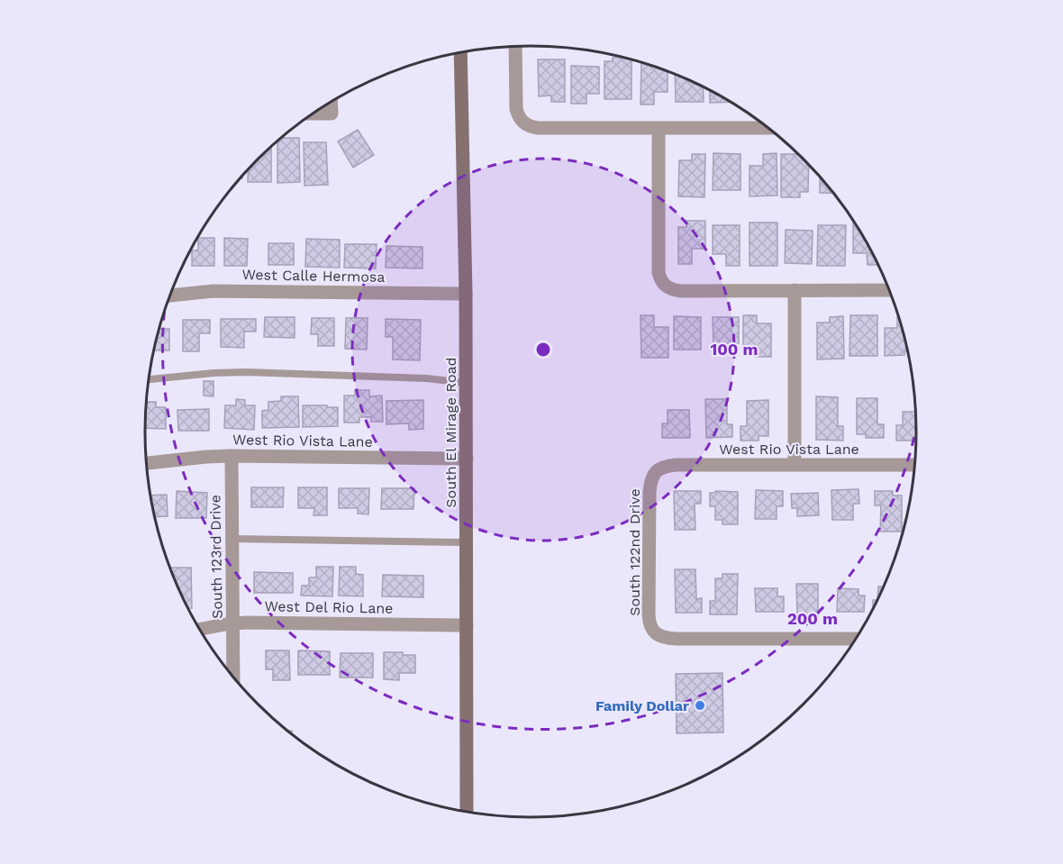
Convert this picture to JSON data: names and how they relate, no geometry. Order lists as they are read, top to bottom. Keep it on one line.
{"streets":{"main road":["South El Mirage Road"],"street":["West Calle Hermosa","West Rio Vista Lane","South 122nd Drive","South 123rd Drive","West Del Rio Lane"]},"crossings":[["West Calle Hermosa","South El Mirage Road"],["South El Mirage Road","West Rio Vista Lane"],["South El Mirage Road","West Del Rio Lane"],["West Rio Vista Lane","South 122nd Drive"],["West Rio Vista Lane","South 123rd Drive"],["South 123rd Drive","West Del Rio Lane"]],"places":["Family Dollar"],"rings":["100 m","200 m"]}
